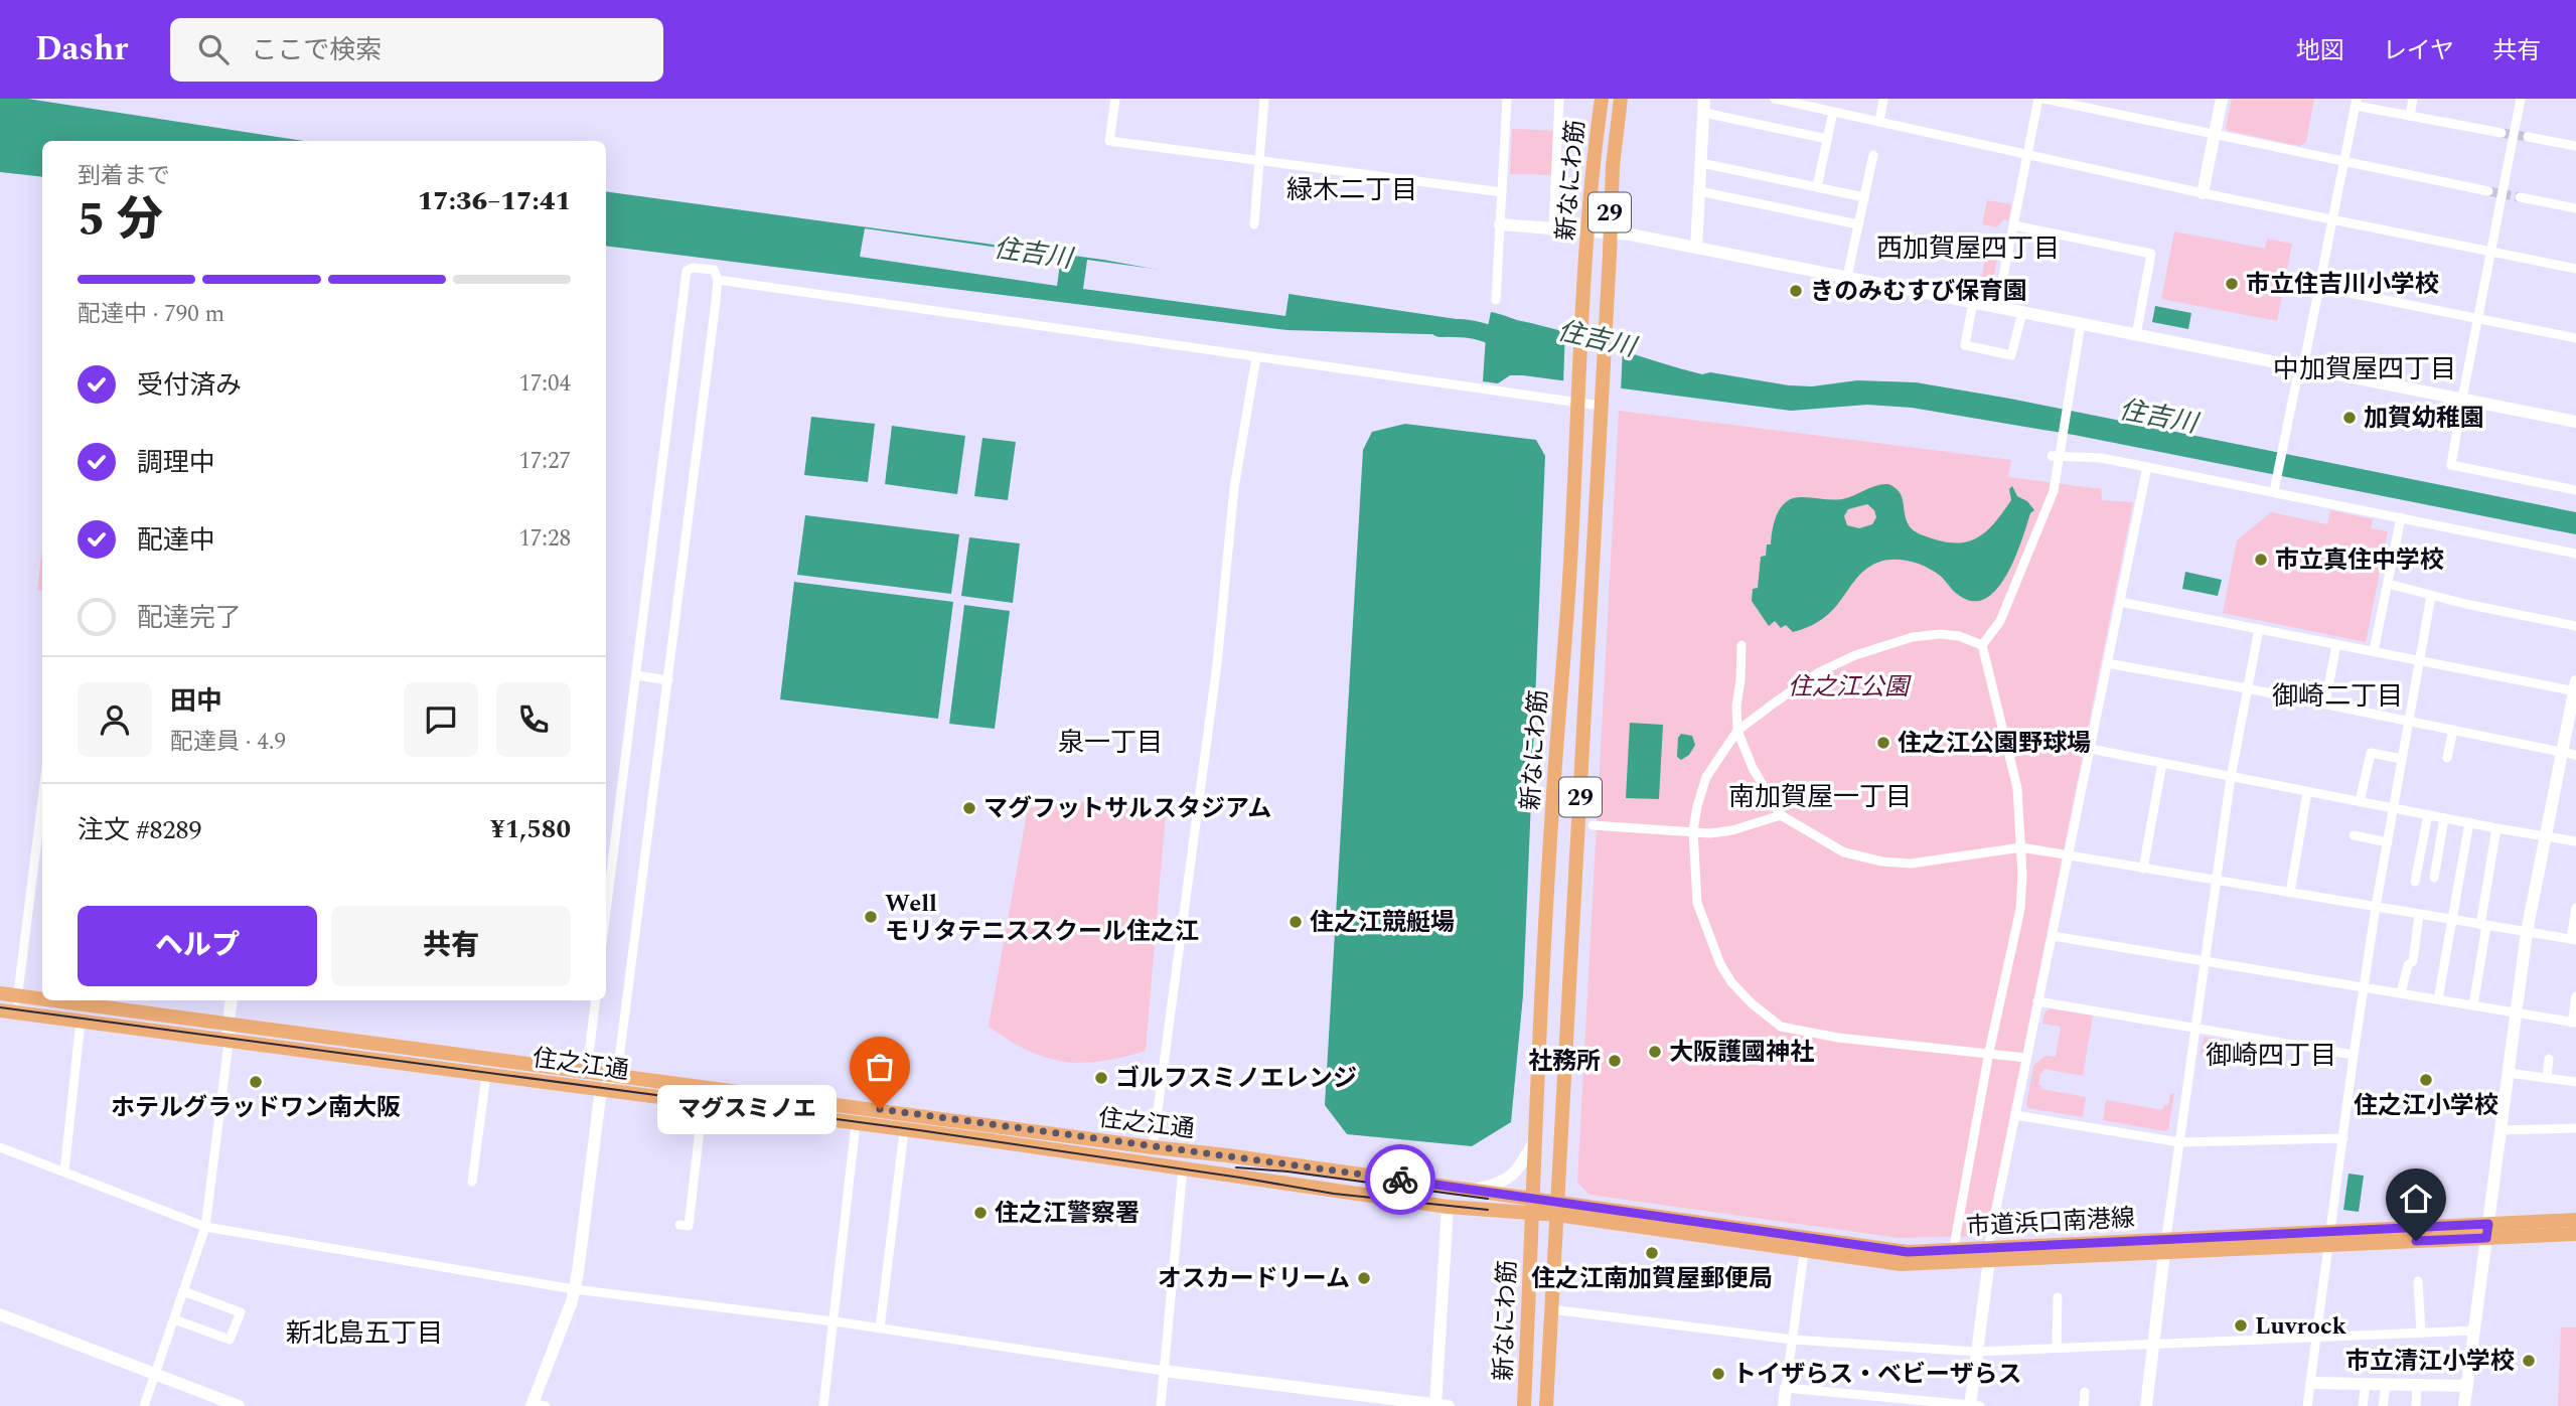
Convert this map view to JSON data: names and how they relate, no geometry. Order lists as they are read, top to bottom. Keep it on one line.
{"streets":{"main road":["新なにわ筋","29","住之江通","市道浜口南港線"]},"crossings":[["新なにわ筋","住之江通"],["新なにわ筋","市道浜口南港線"],["住之江通","市道浜口南港線"]],"districts":["緑木二丁目","西加賀屋四丁目","中加賀屋四丁目","御崎二丁目","泉一丁目","南加賀屋一丁目","御崎四丁目","新北島五丁目"],"water":["住吉川"],"parks":["住之江公園"],"places":["市立住吉川小学校","きのみむすび保育園","加賀幼稚園","市立真住中学校","住之江公園野球場","マグフットサルスタジアム","Well モリタテニススクール住之江","住之江競艇場","大阪護國神社","社務所","ゴルフスミノエレンジ","住之江小学校","ホテルグラッドワン南大阪","マグスミノエ","住之江警察署","住之江南加賀屋郵便局","オスカードリーム","Luvrock","市立清江小学校","トイザらス・ベビーザらス"],"page":{"header":"Dashr","search":"ここで検索","nav":["地図","レイヤ","共有"],"heading":["5 分","到着まで","17:36–17:41"],"panel":["田中","配達員 · 4.9","注文 #8289","¥1,580"],"bar":"配達中 · 790 m","list":[["受付済み","17:04"],["調理中","17:27"],["配達中","17:28"],"配達完了"],"buttons":["ヘルプ","共有"],"bubble":"マグスミノエ"}}
